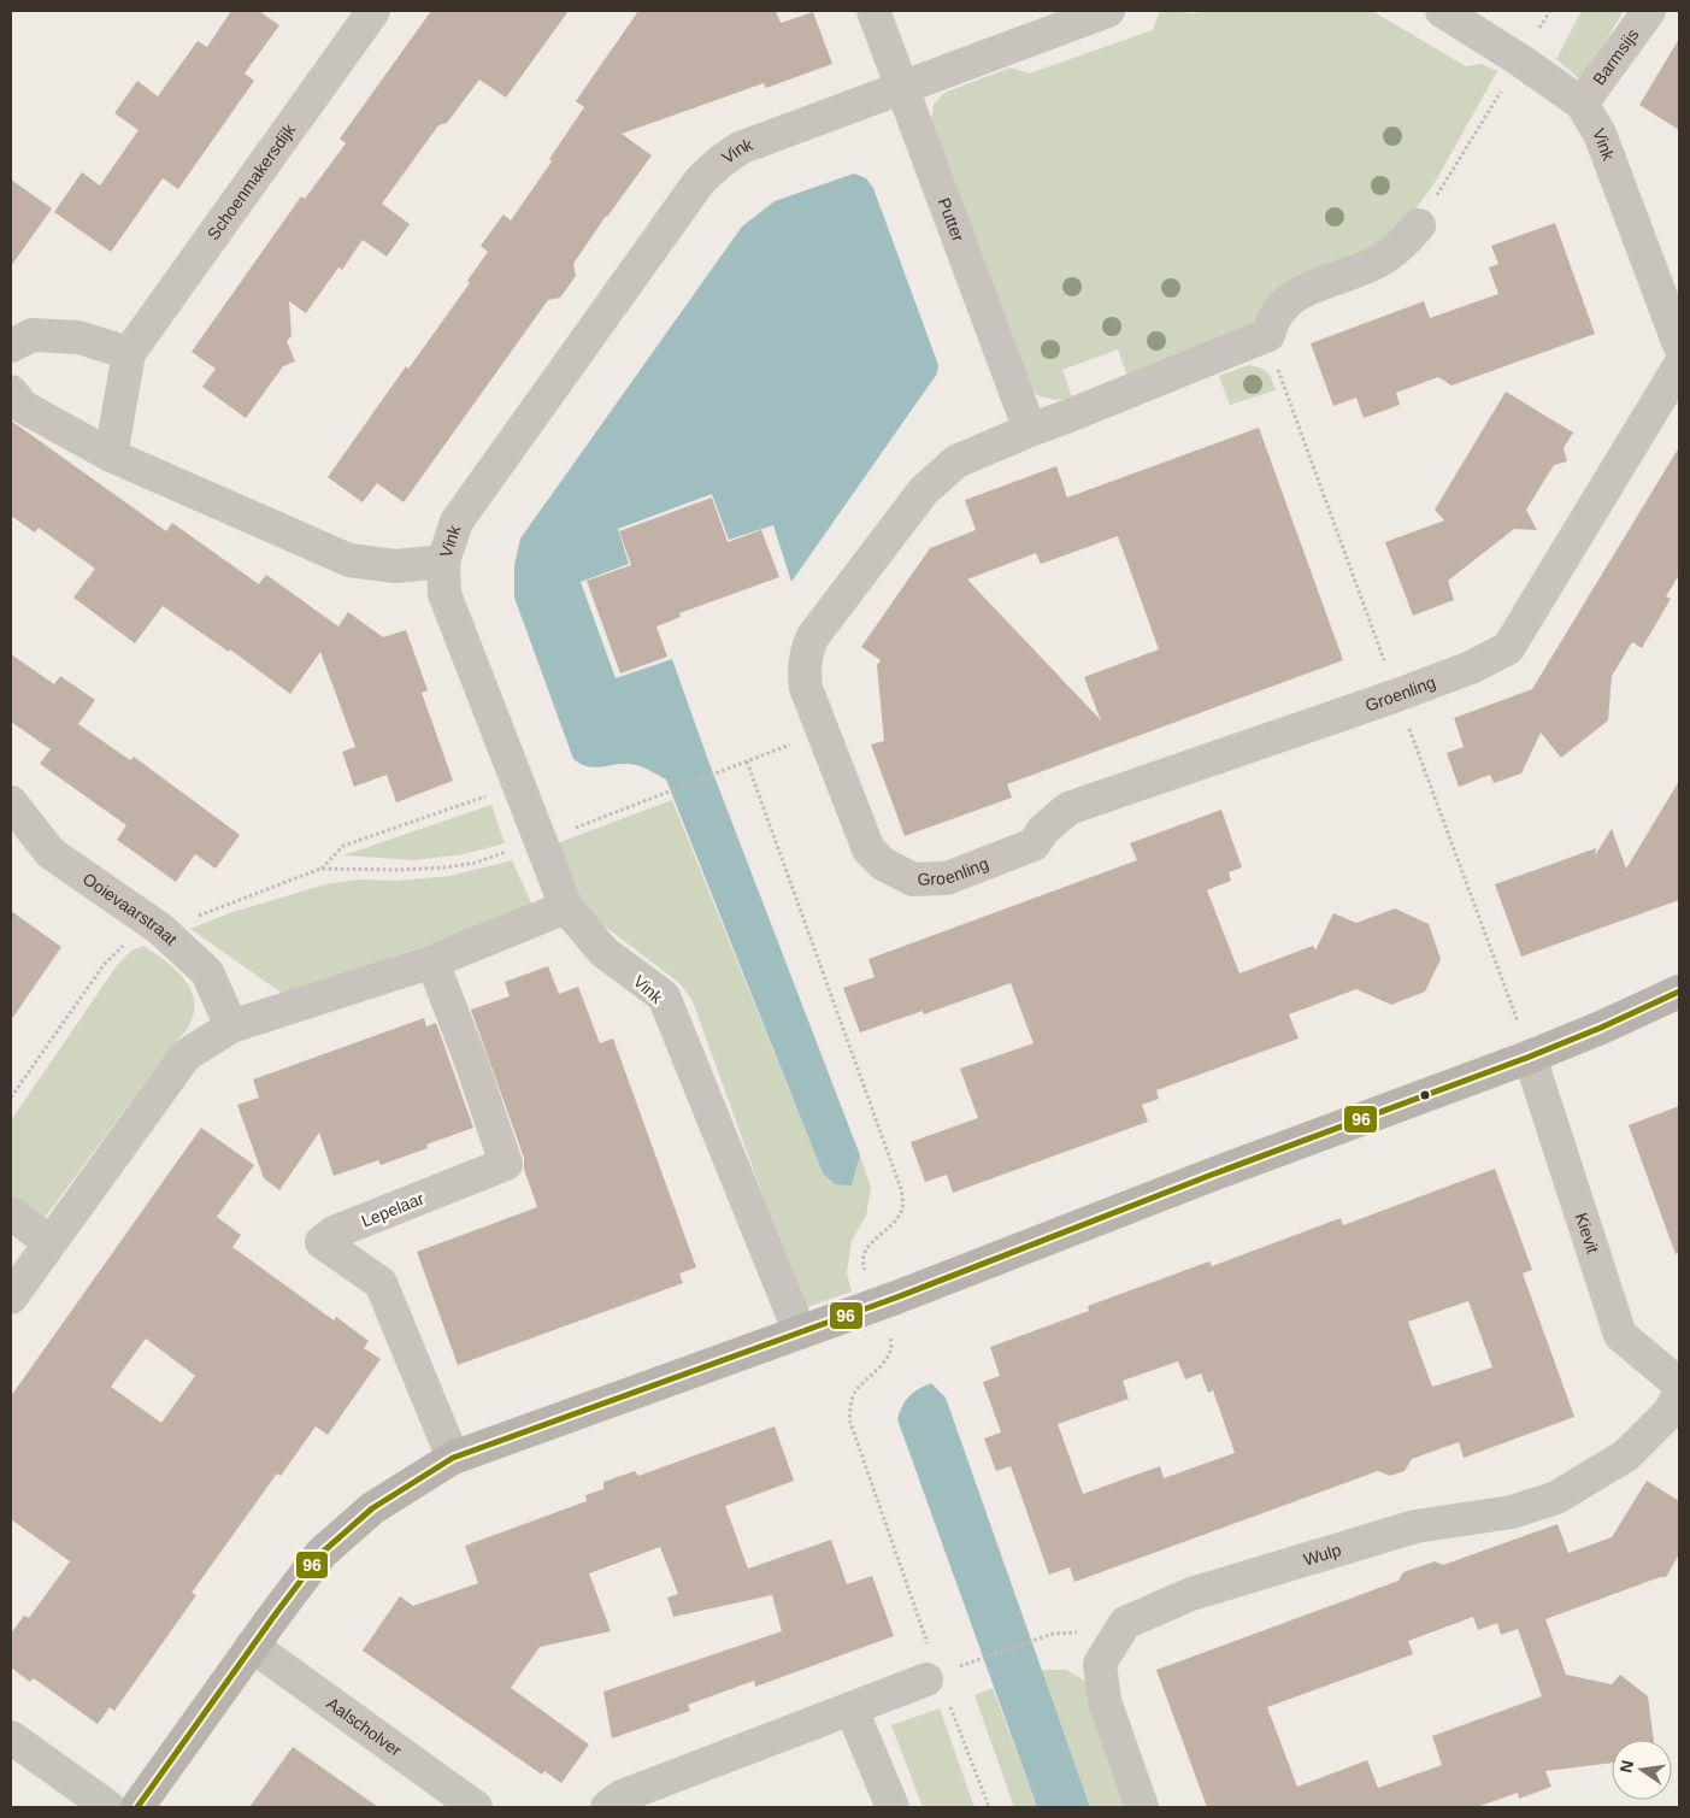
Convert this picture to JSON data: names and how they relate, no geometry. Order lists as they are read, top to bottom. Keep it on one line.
{"streets":{"street":["Barmsijs","Vink","Schoenmakersdijk","Putter","Groenling","Ooievaarstraat","Lepelaar","Kievit","Wulp","Aalscholver"]},"crossings":[["Barmsijs","Vink"],["Vink","Putter"],["Putter","Groenling"]],"lines":["transit line 96"],"north":"left"}
